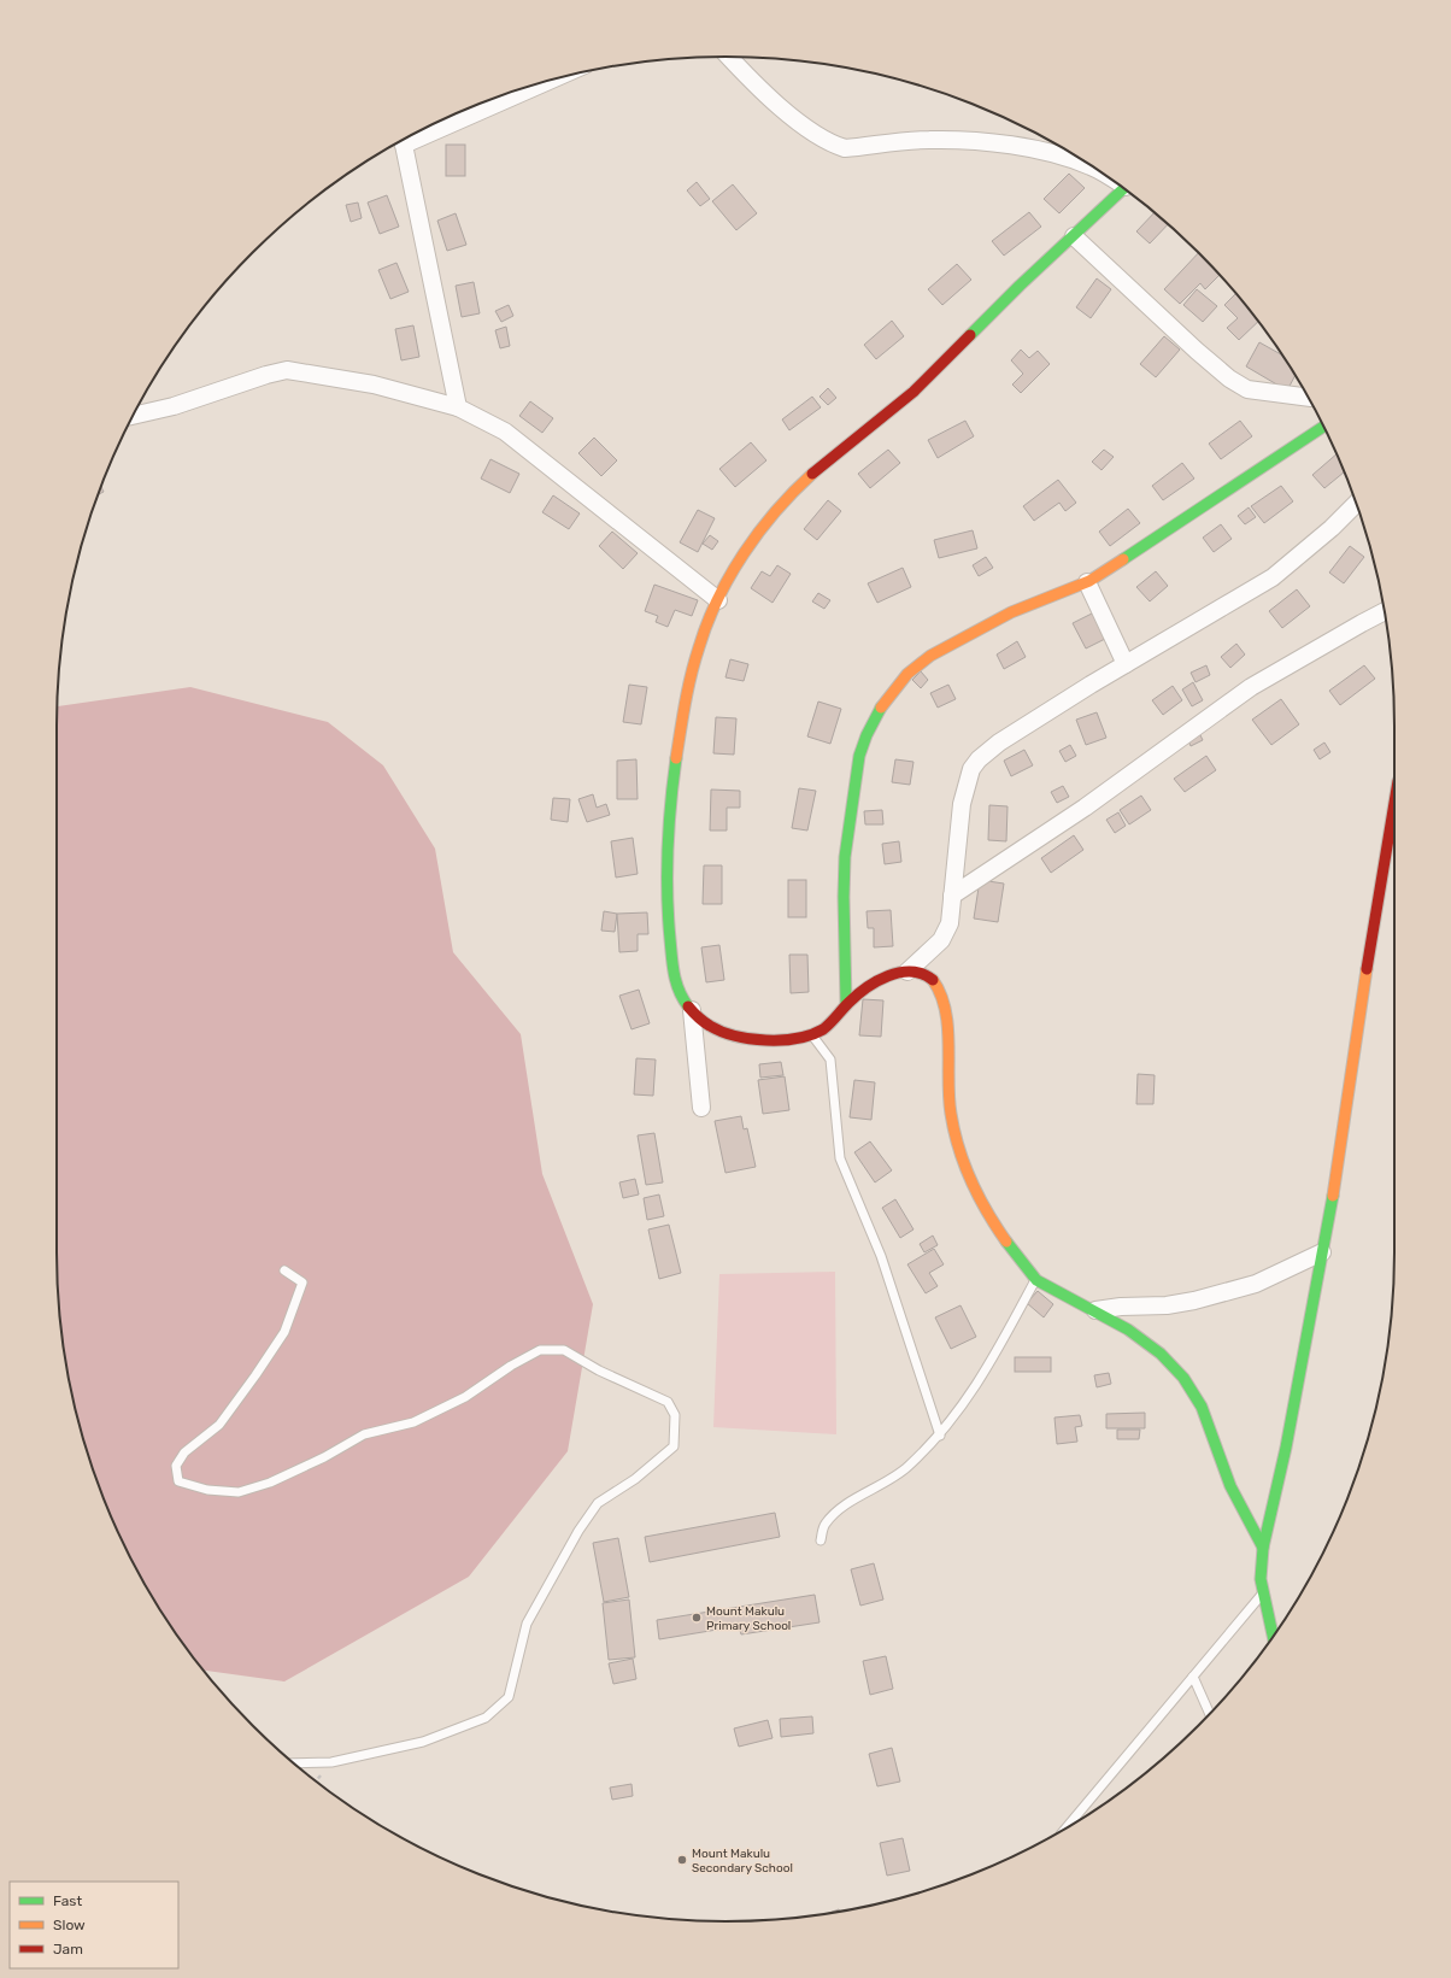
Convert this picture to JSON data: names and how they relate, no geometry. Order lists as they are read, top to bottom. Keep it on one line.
{"places":["Mount Makulu Primary School","Mount Makulu Secondary School"],"legend":["Fast","Slow","Jam"]}
